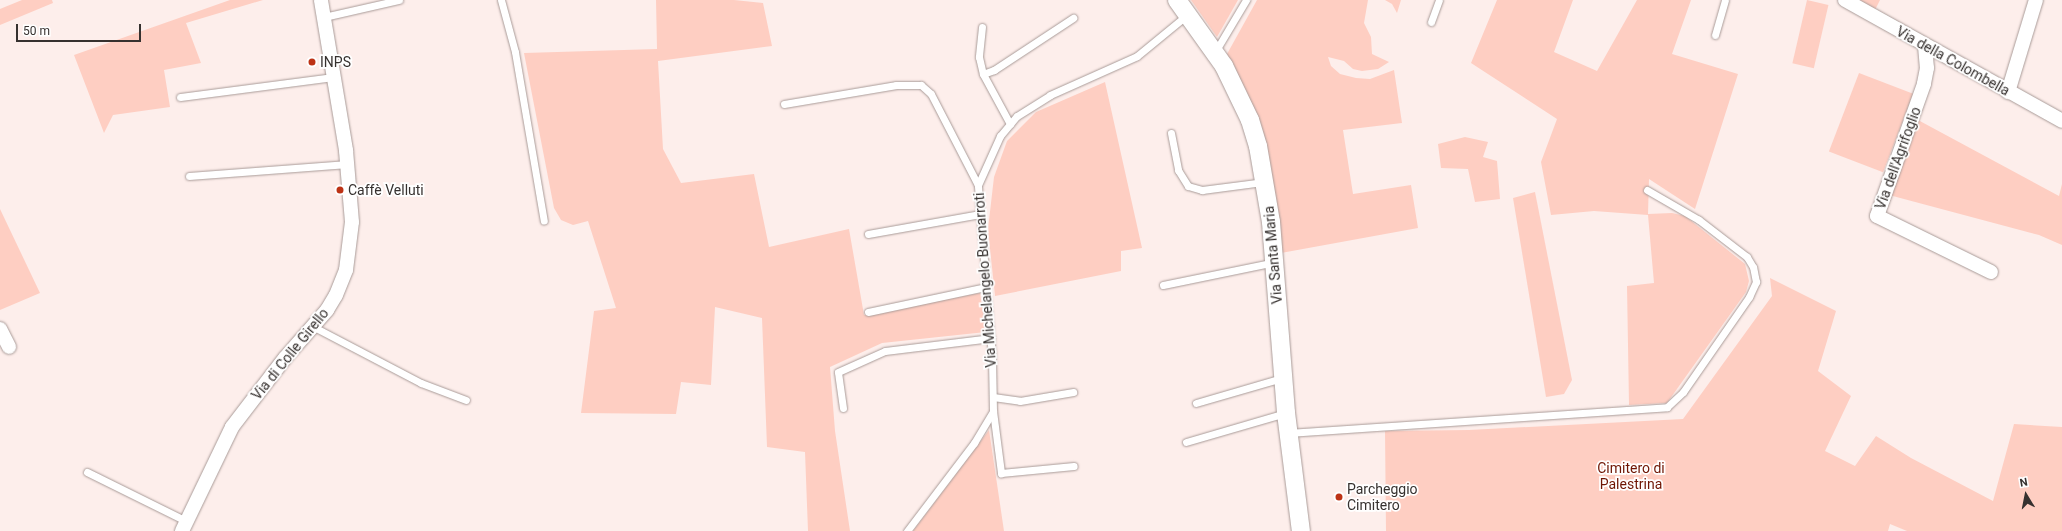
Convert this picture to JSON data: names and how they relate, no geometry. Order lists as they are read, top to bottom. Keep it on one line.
{"streets":{"street":["Via della Colombella","Via dell'Agrifoglio","Via Santa Maria","Via di Colle Girello"],"lane":["Via Michelangelo Buonarroti"]},"crossings":[["Via della Colombella","Via dell'Agrifoglio"],["Via Santa Maria","Via Michelangelo Buonarroti"]],"parks":["Cimitero di Palestrina"],"places":["INPS","Caffè Velluti","Parcheggio Cimitero"],"scale_bar":"50 m","north":"top"}
